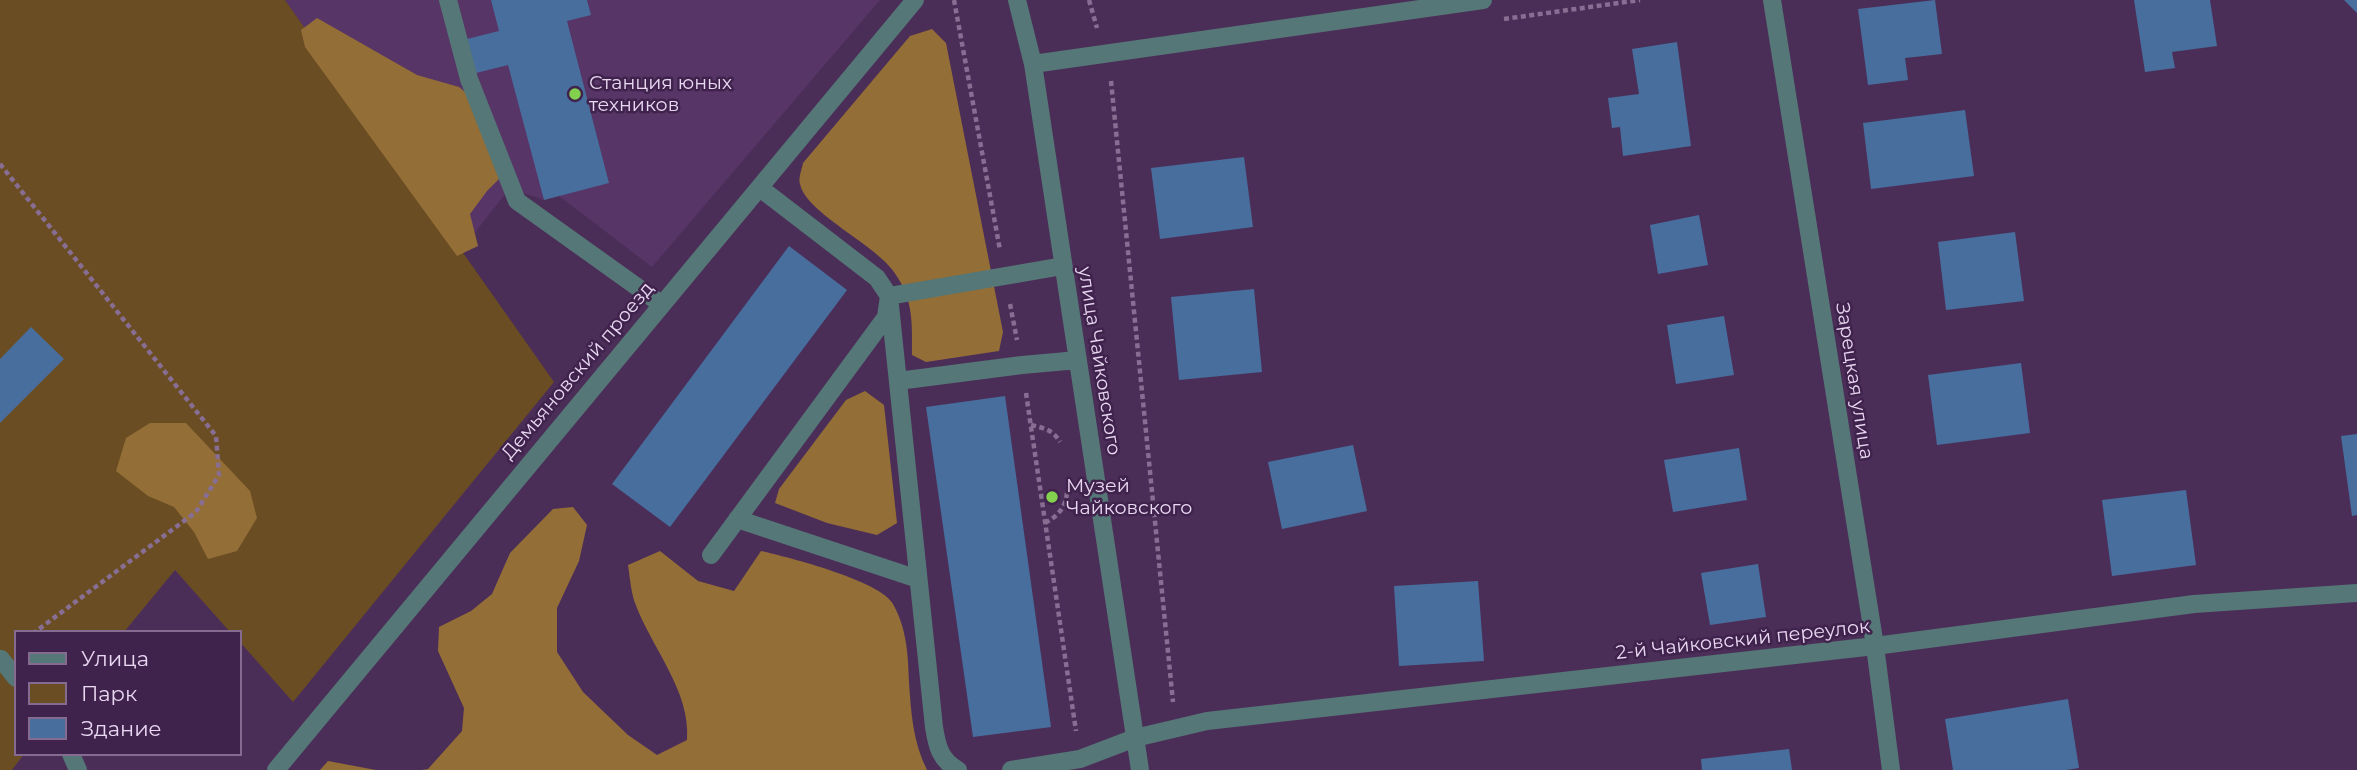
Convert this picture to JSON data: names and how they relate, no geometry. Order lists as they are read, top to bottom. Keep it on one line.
{"streets":{"street":["улица Чайковского","Демьяновский проезд","Зарецкая улица","2-й Чайковский переулок"]},"crossings":[["улица Чайковского","2-й Чайковский переулок"],["Зарецкая улица","2-й Чайковский переулок"]],"places":["Станция юных техников","Музей Чайковского"],"legend":["Улица","Парк","Здание"]}
